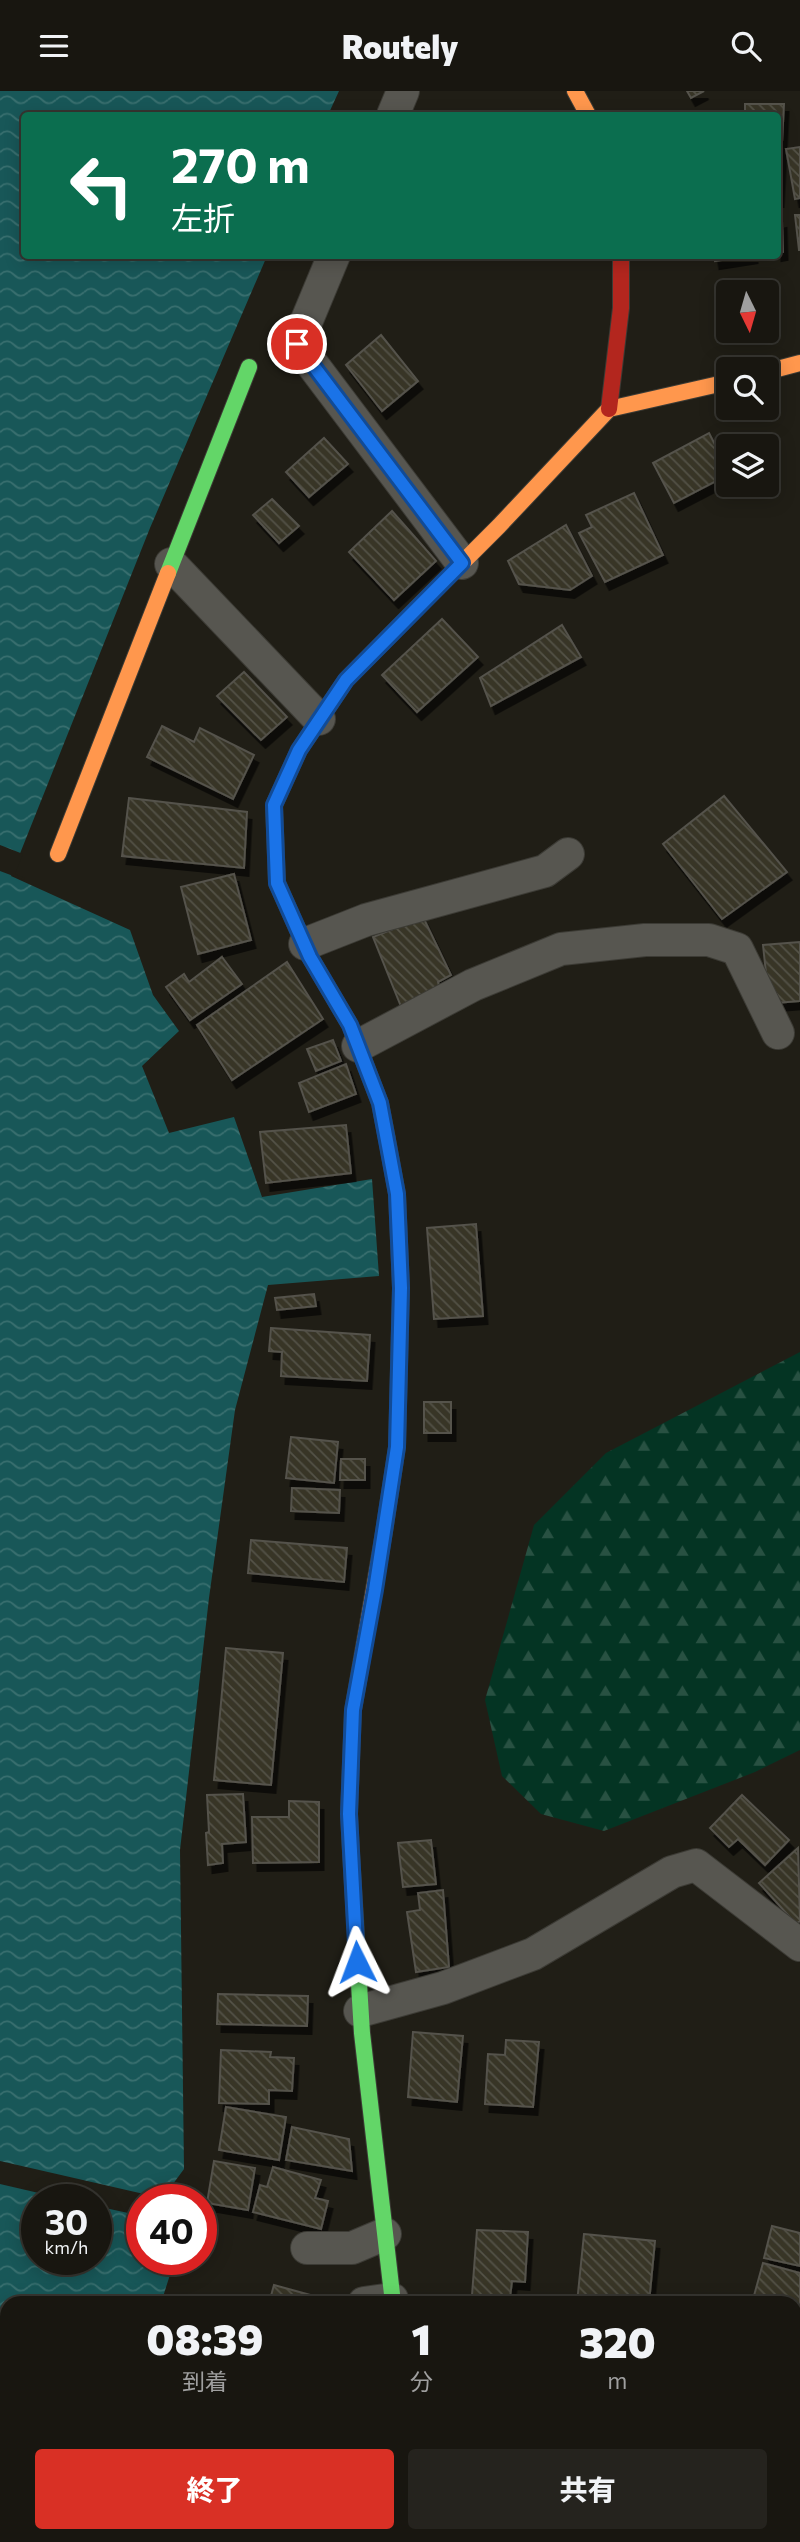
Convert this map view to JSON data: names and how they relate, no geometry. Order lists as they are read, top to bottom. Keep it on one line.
{"north":"bottom","page":{"header":"Routely","turn":["270 m","左折"],"speed":"30 km/h","limit":"40","eta":["08:39","到着","1","分","320","m"],"buttons":["終了","共有"]}}
